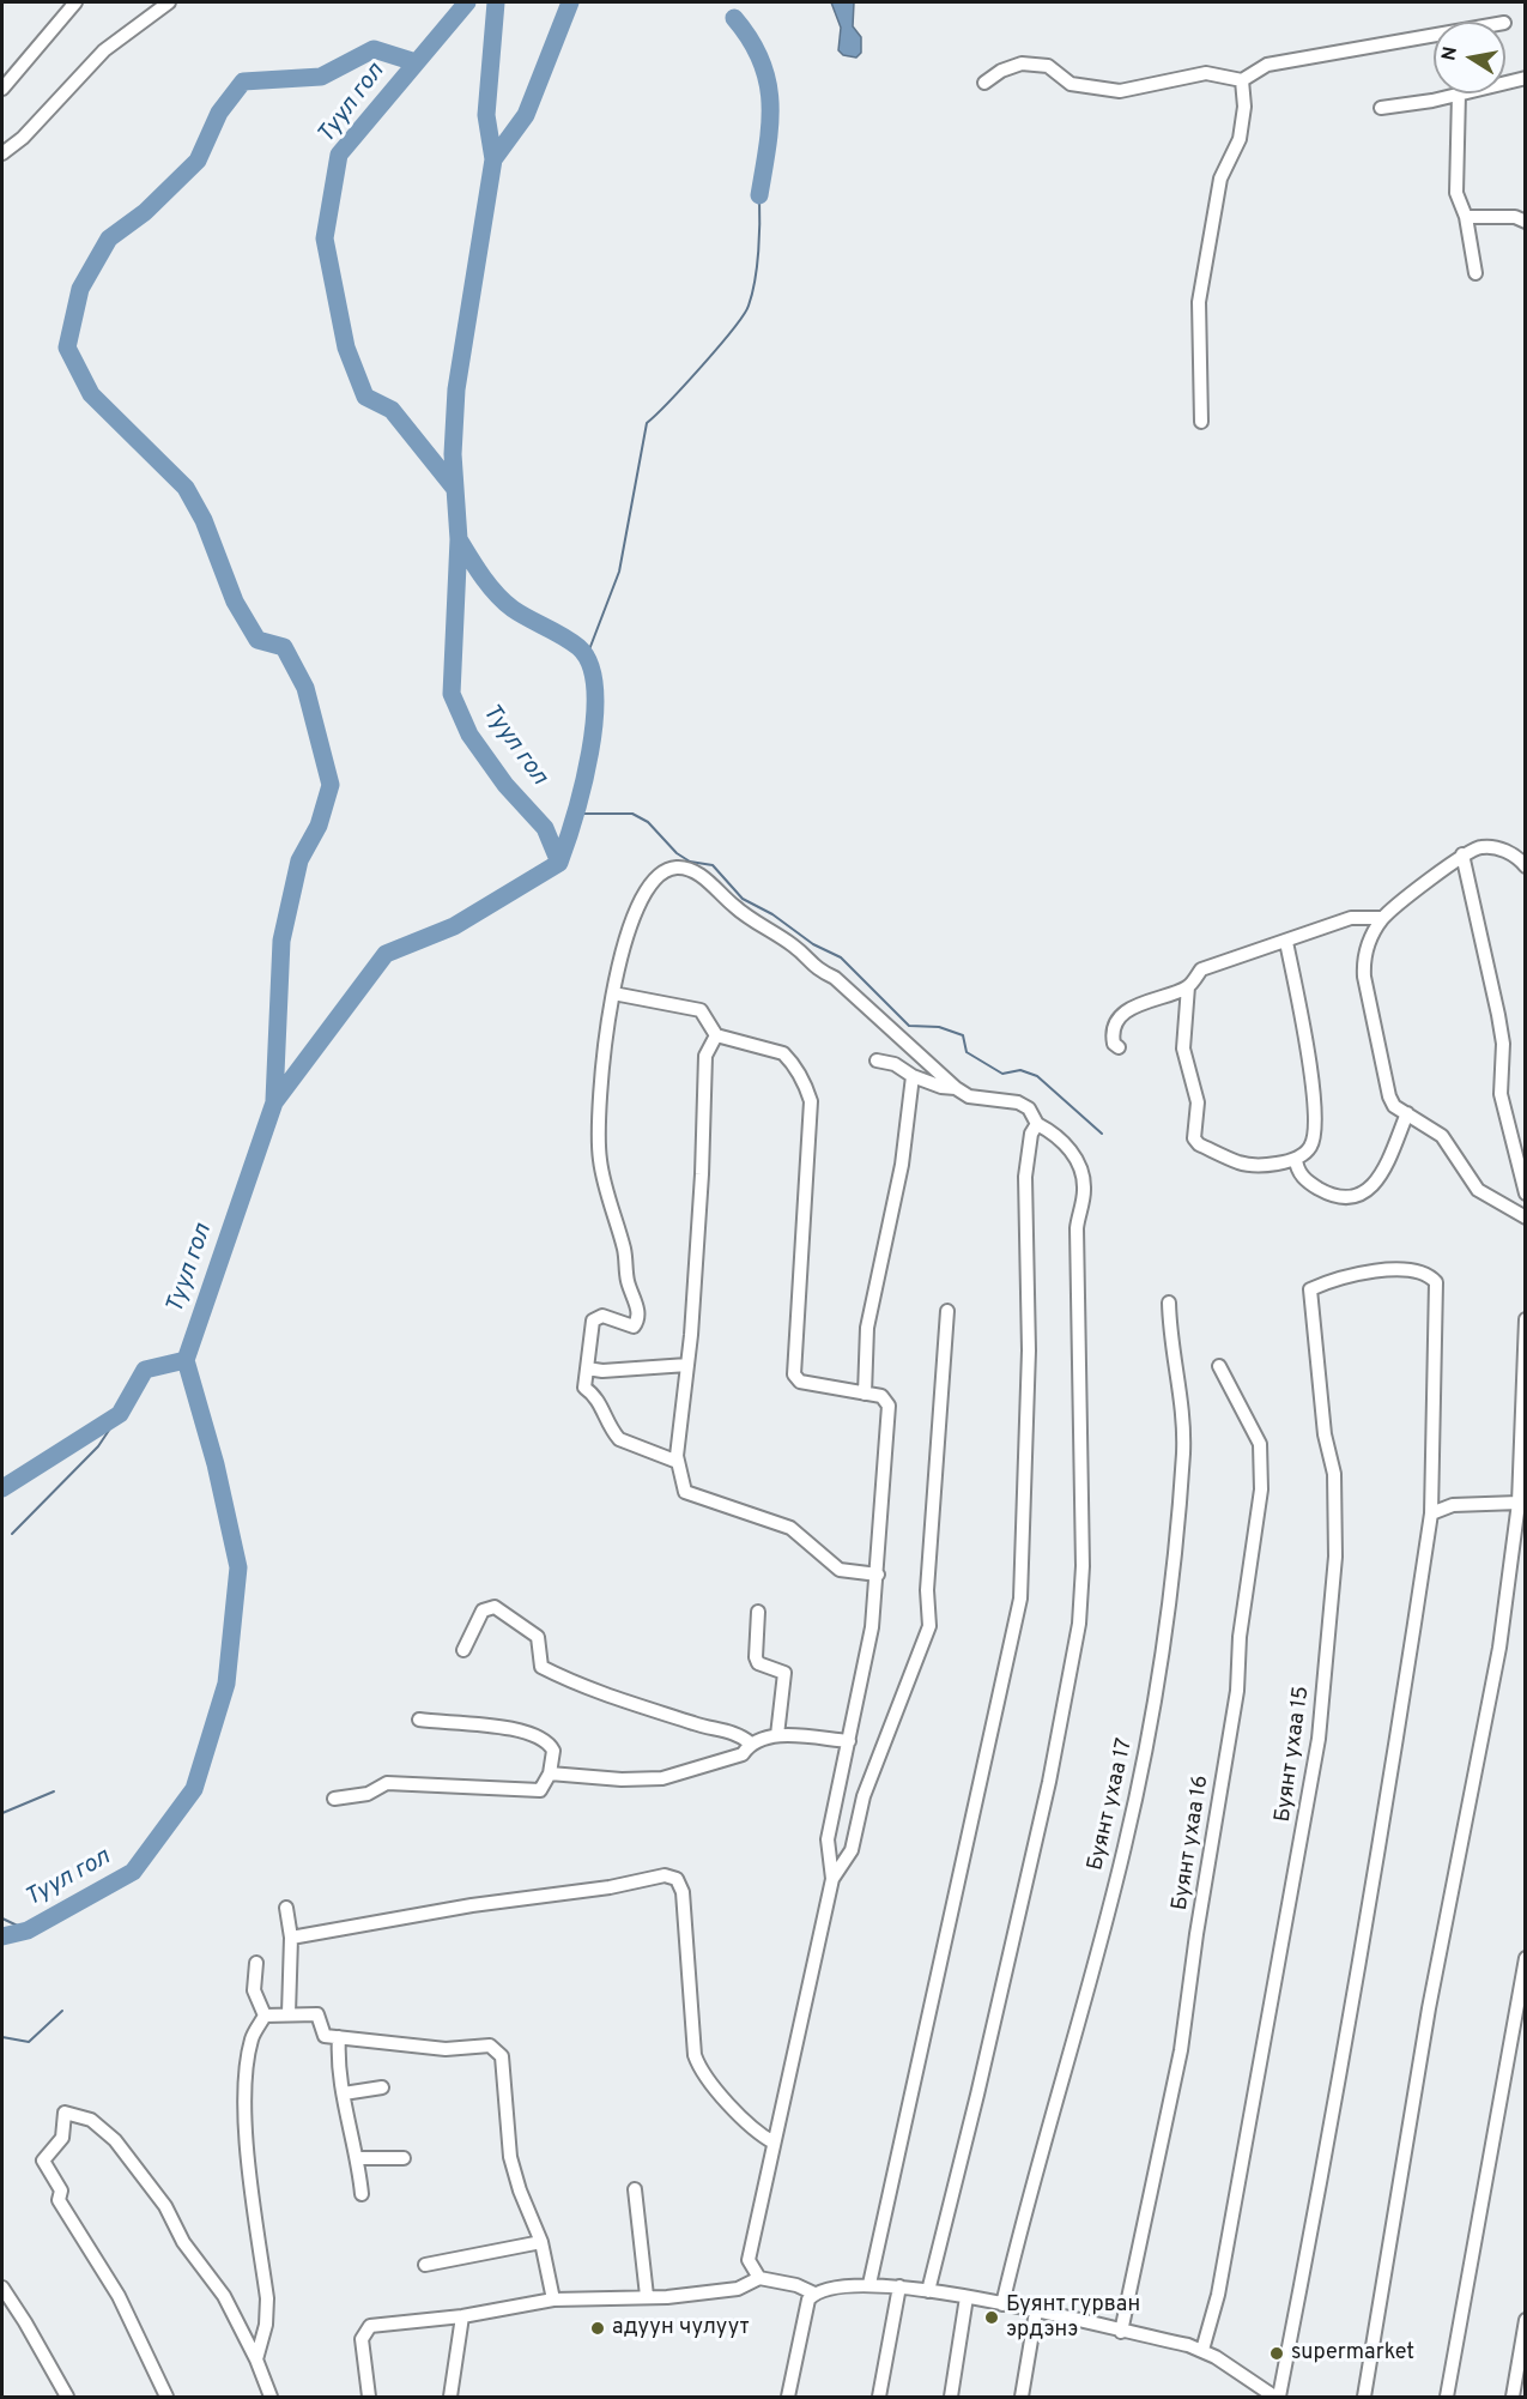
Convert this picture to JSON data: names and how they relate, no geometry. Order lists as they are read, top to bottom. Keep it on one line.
{"streets":{"street":["Буянт ухаа 15","Буянт ухаа 17","Буянт ухаа 16"]},"water":["Туул гол"],"places":["Буянт гурван эрдэнэ","адуун чулуут","supermarket"],"north":"left"}
